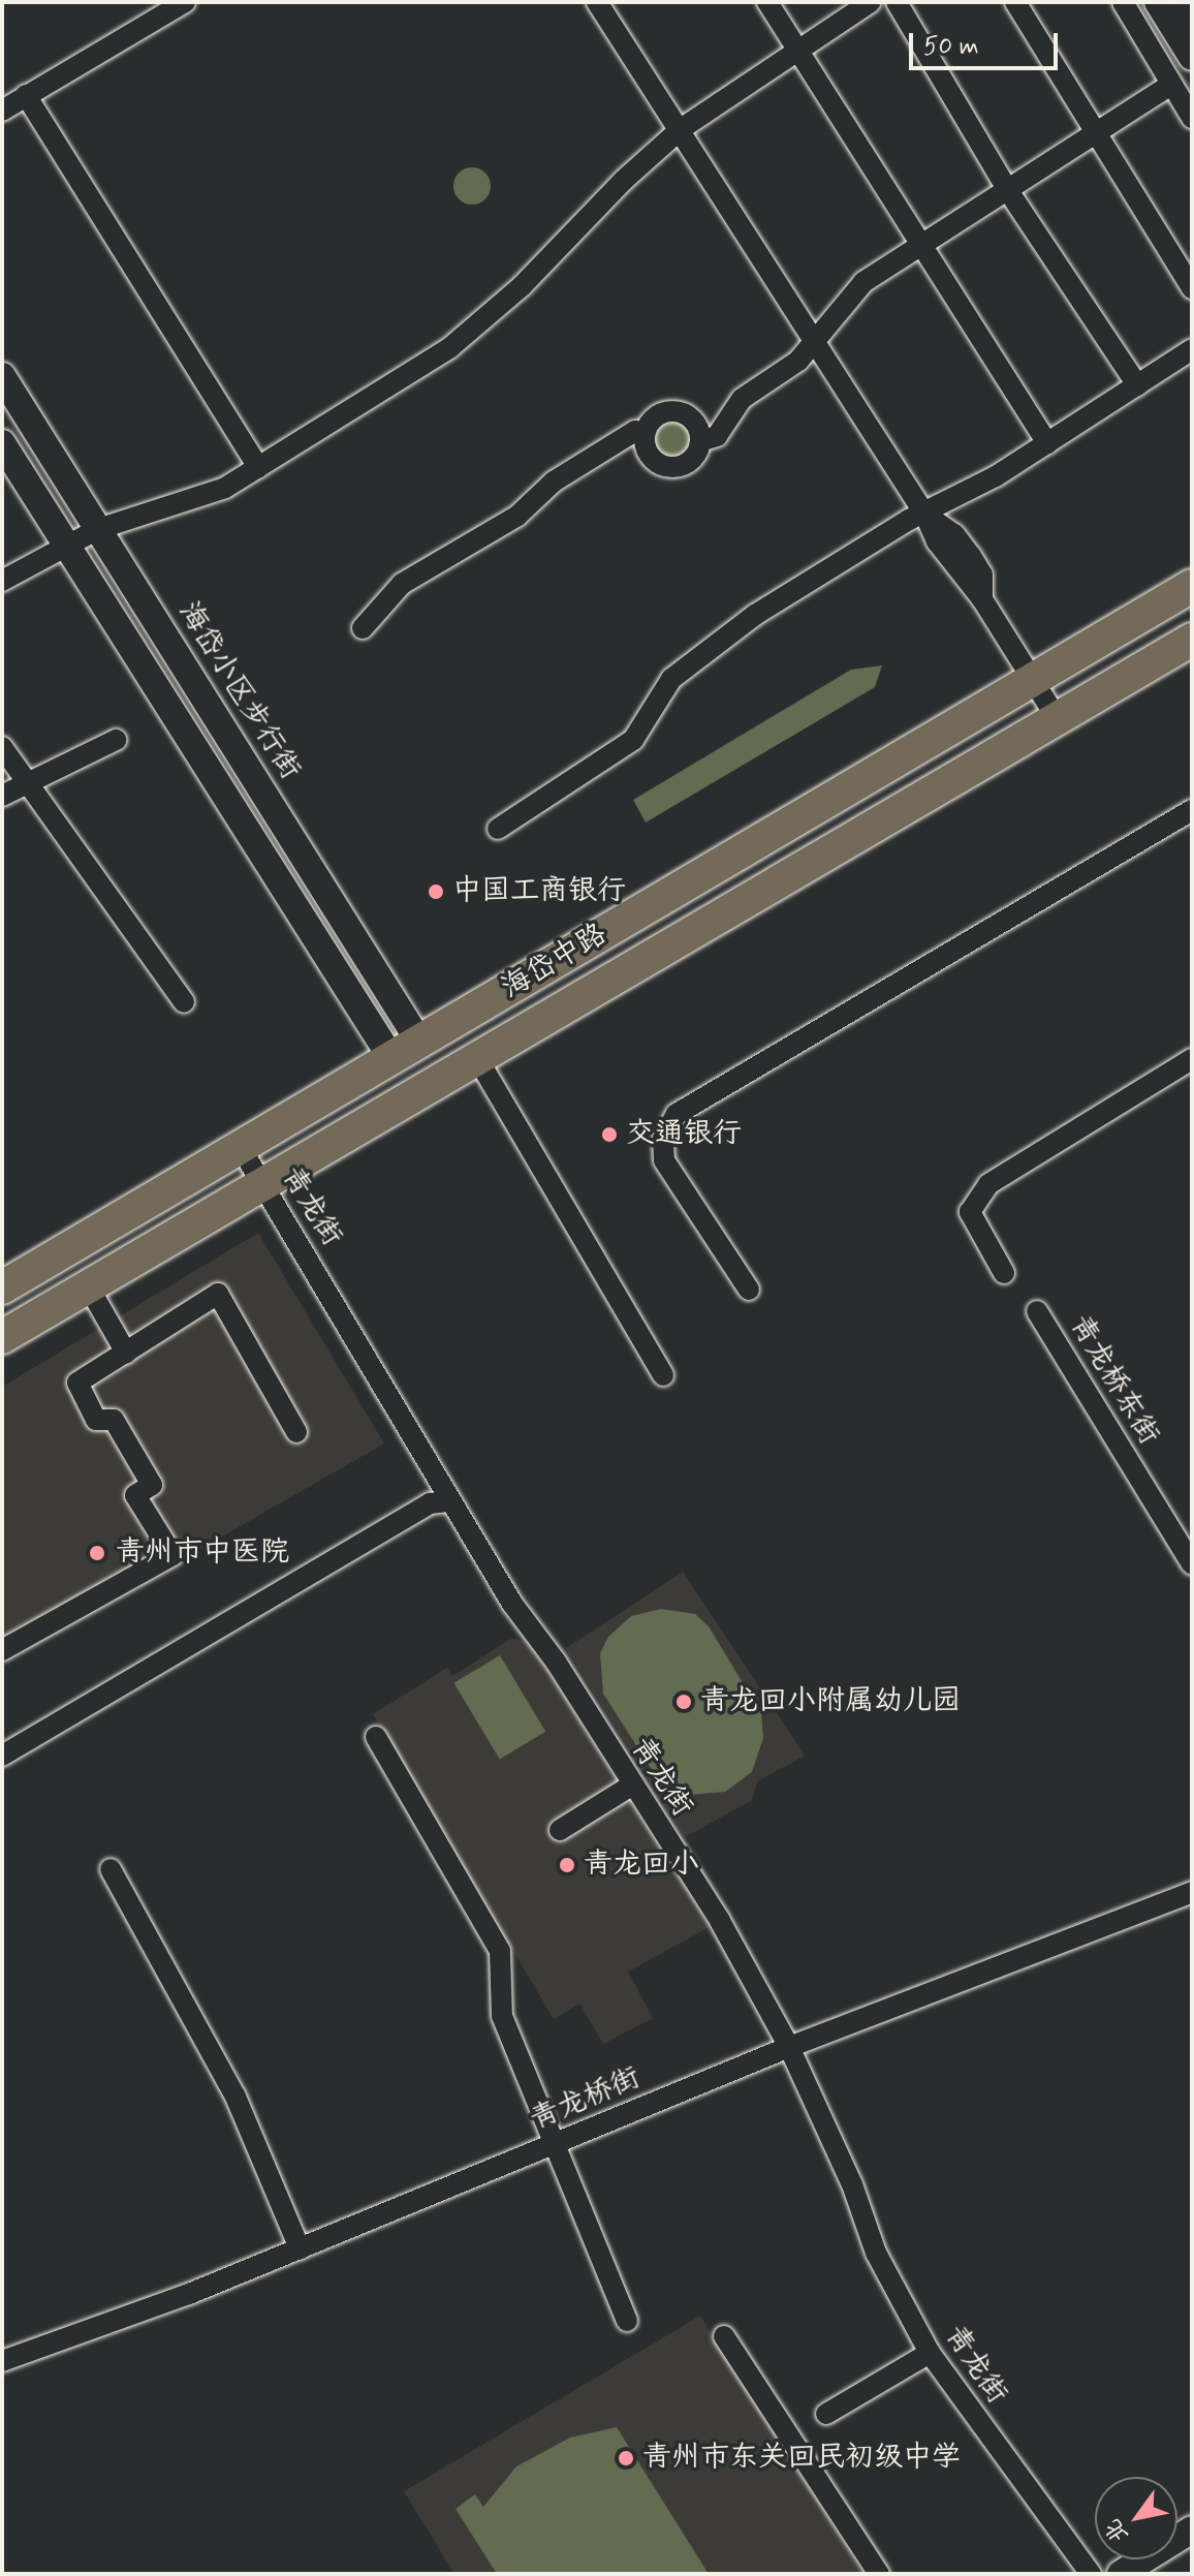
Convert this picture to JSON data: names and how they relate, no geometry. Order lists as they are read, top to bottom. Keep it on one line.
{"streets":{"main road":["海岱中路"],"street":["海岱小区步行街","青龙街","青龙桥东街","青龙桥街"]},"crossings":[["海岱小区步行街","海岱中路"],["海岱中路","青龙街"],["青龙街","青龙桥街"]],"places":["中国工商银行","交通银行","青州市中医院","青龙回小附属幼儿园","青龙回小","青州市东关回民初级中学"],"scale_bar":"50 m","north":"bottom left"}
